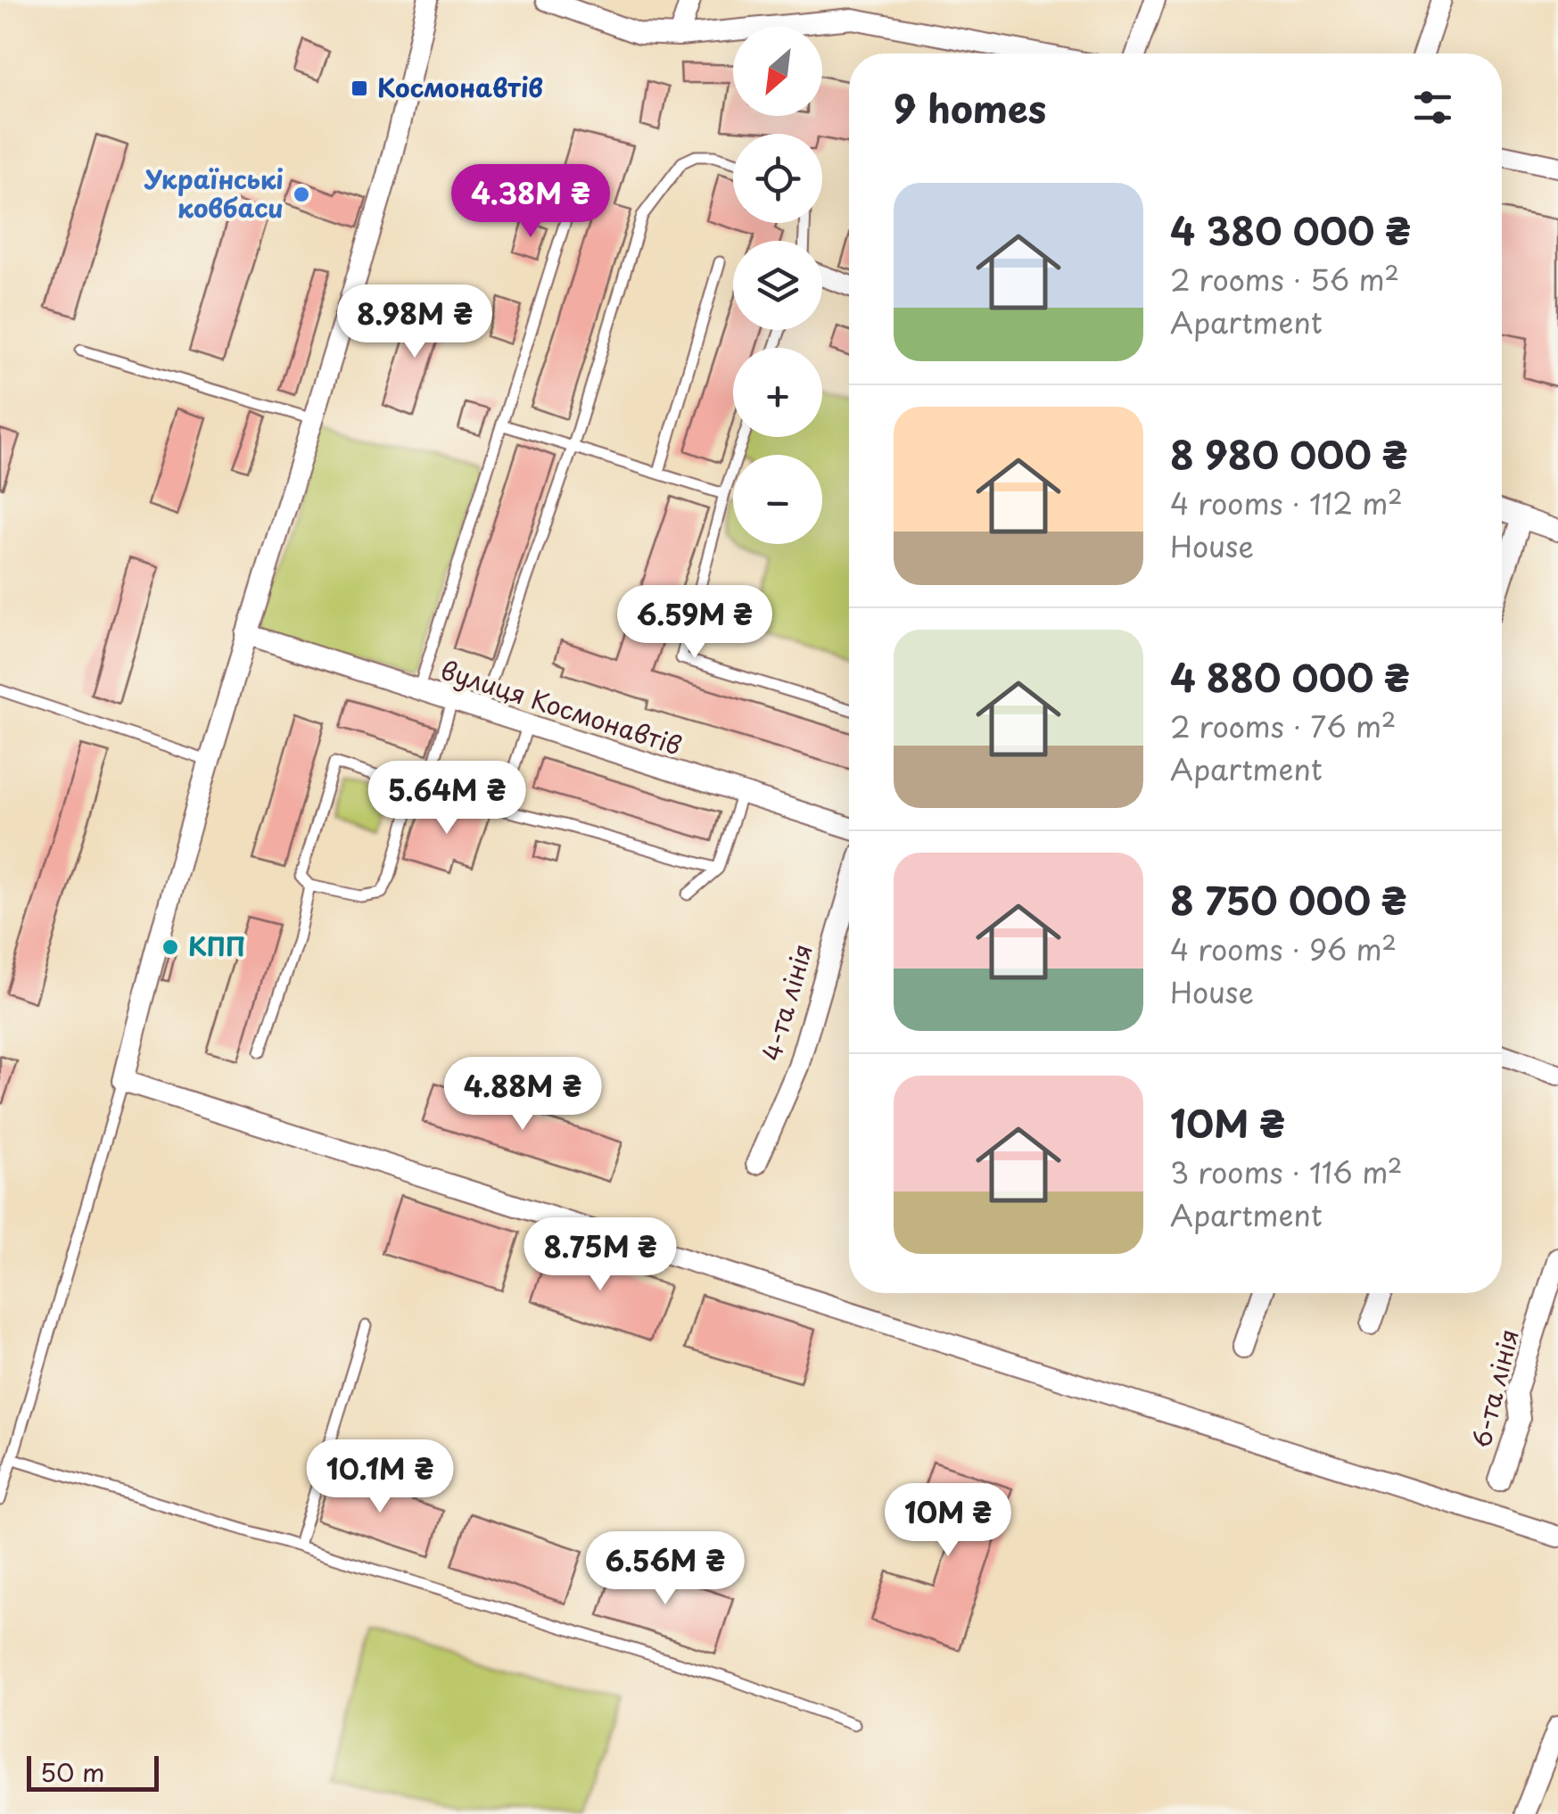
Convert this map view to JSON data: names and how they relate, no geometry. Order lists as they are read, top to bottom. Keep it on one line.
{"streets":{"street":["вулиця Космонавтів","4-та лінія","6-та лінія"]},"places":{"transit":["Космонавтів"],"other":["Українські ковбаси","КПП"]},"scale_bar":"50 m","north":"bottom left","page":{"map_buttons":["+","−"],"heading":"9 homes","list":[{"name":"4 380 000 ₴","note":"2 rooms · 56 m² · Apartment"},{"name":"8 980 000 ₴","note":"4 rooms · 112 m² · House"},{"name":"4 880 000 ₴","note":"2 rooms · 76 m² · Apartment"},{"name":"8 750 000 ₴","note":"4 rooms · 96 m² · House"},{"name":"10M ₴","note":"3 rooms · 116 m² · Apartment"}],"price":["4.38M ₴","8.98M ₴","6.59M ₴","5.64M ₴","4.88M ₴","8.75M ₴","10.1M ₴","10M ₴","6.56M ₴"],"scale":"50 m"}}
